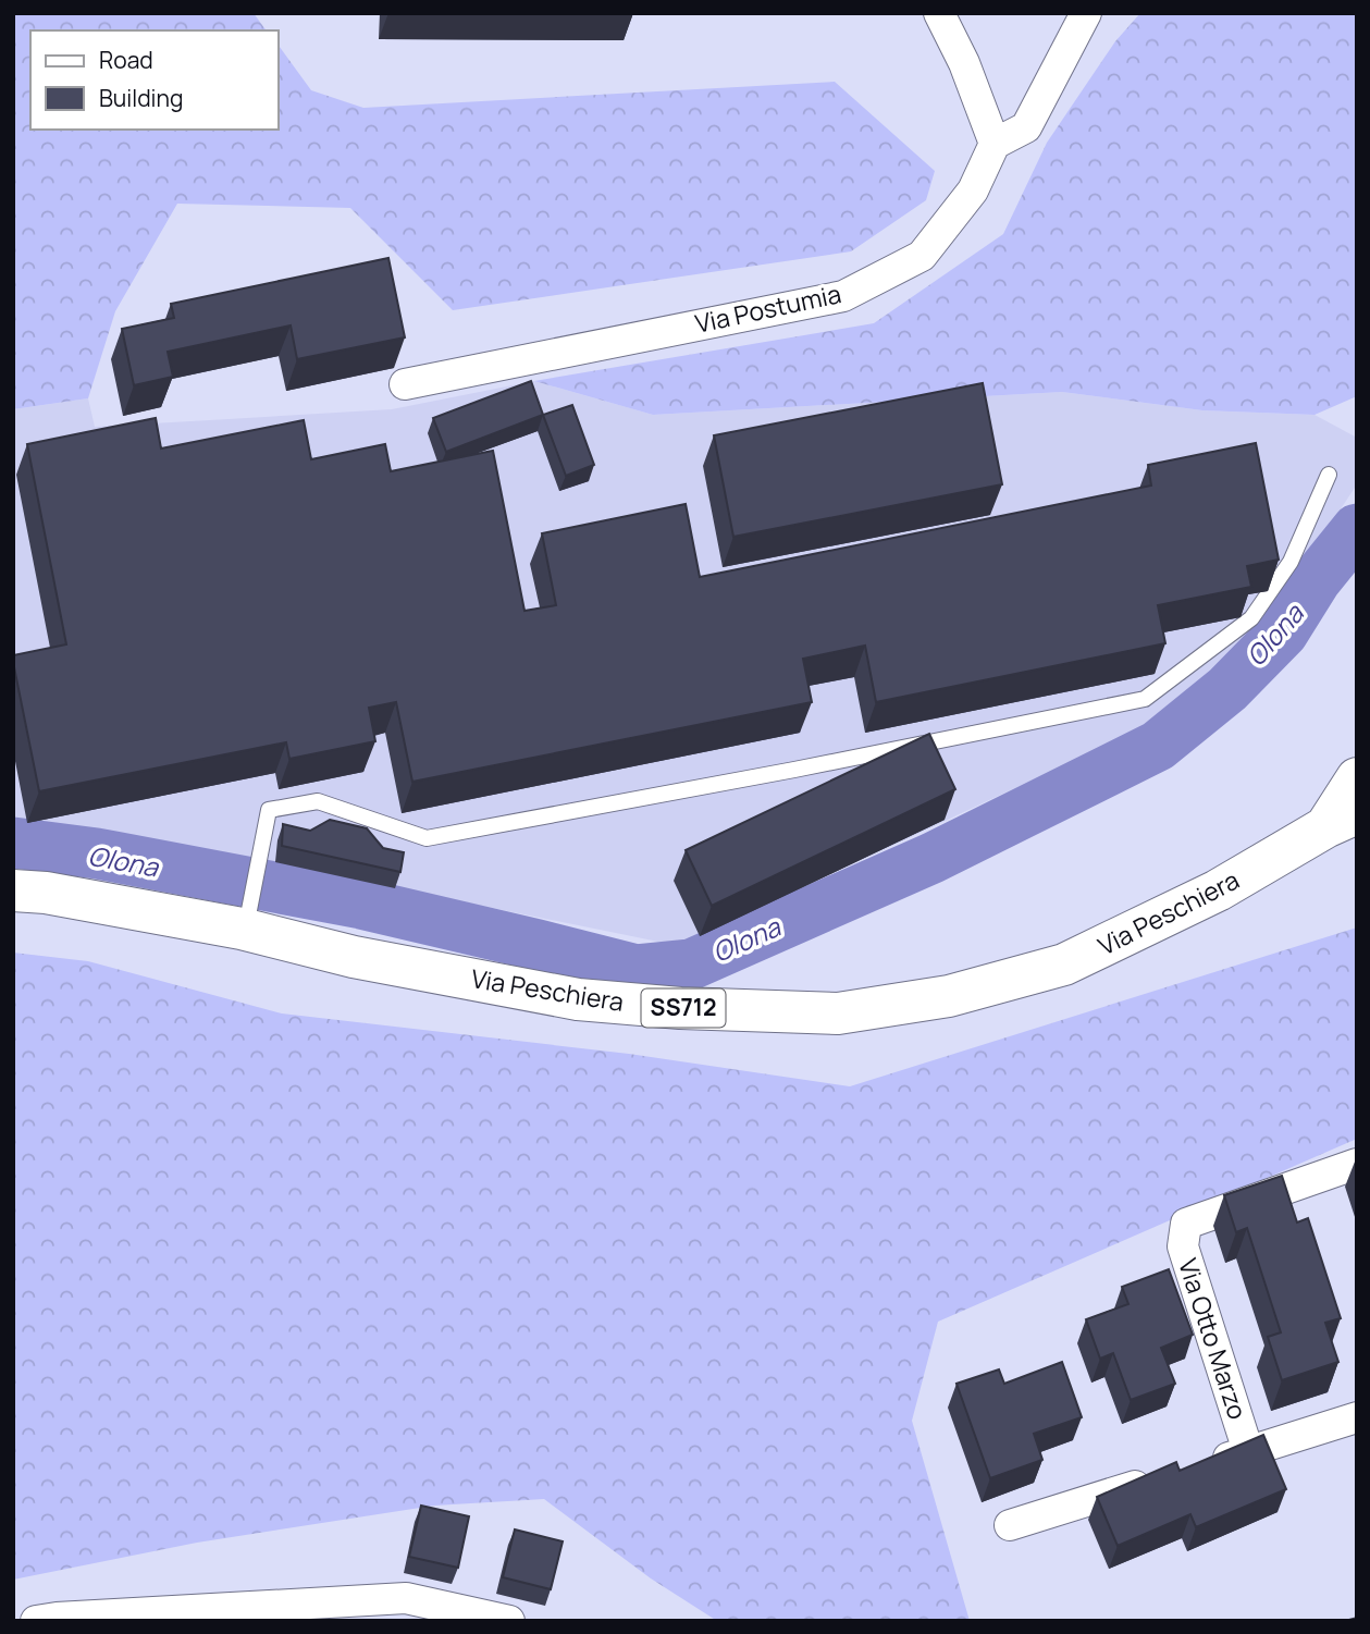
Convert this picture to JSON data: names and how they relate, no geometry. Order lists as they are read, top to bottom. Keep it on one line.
{"streets":{"main road":["Via Peschiera","SS712"],"street":["Via Postumia","Via Otto Marzo"]},"water":["Olona"],"legend":["Road","Building"]}
